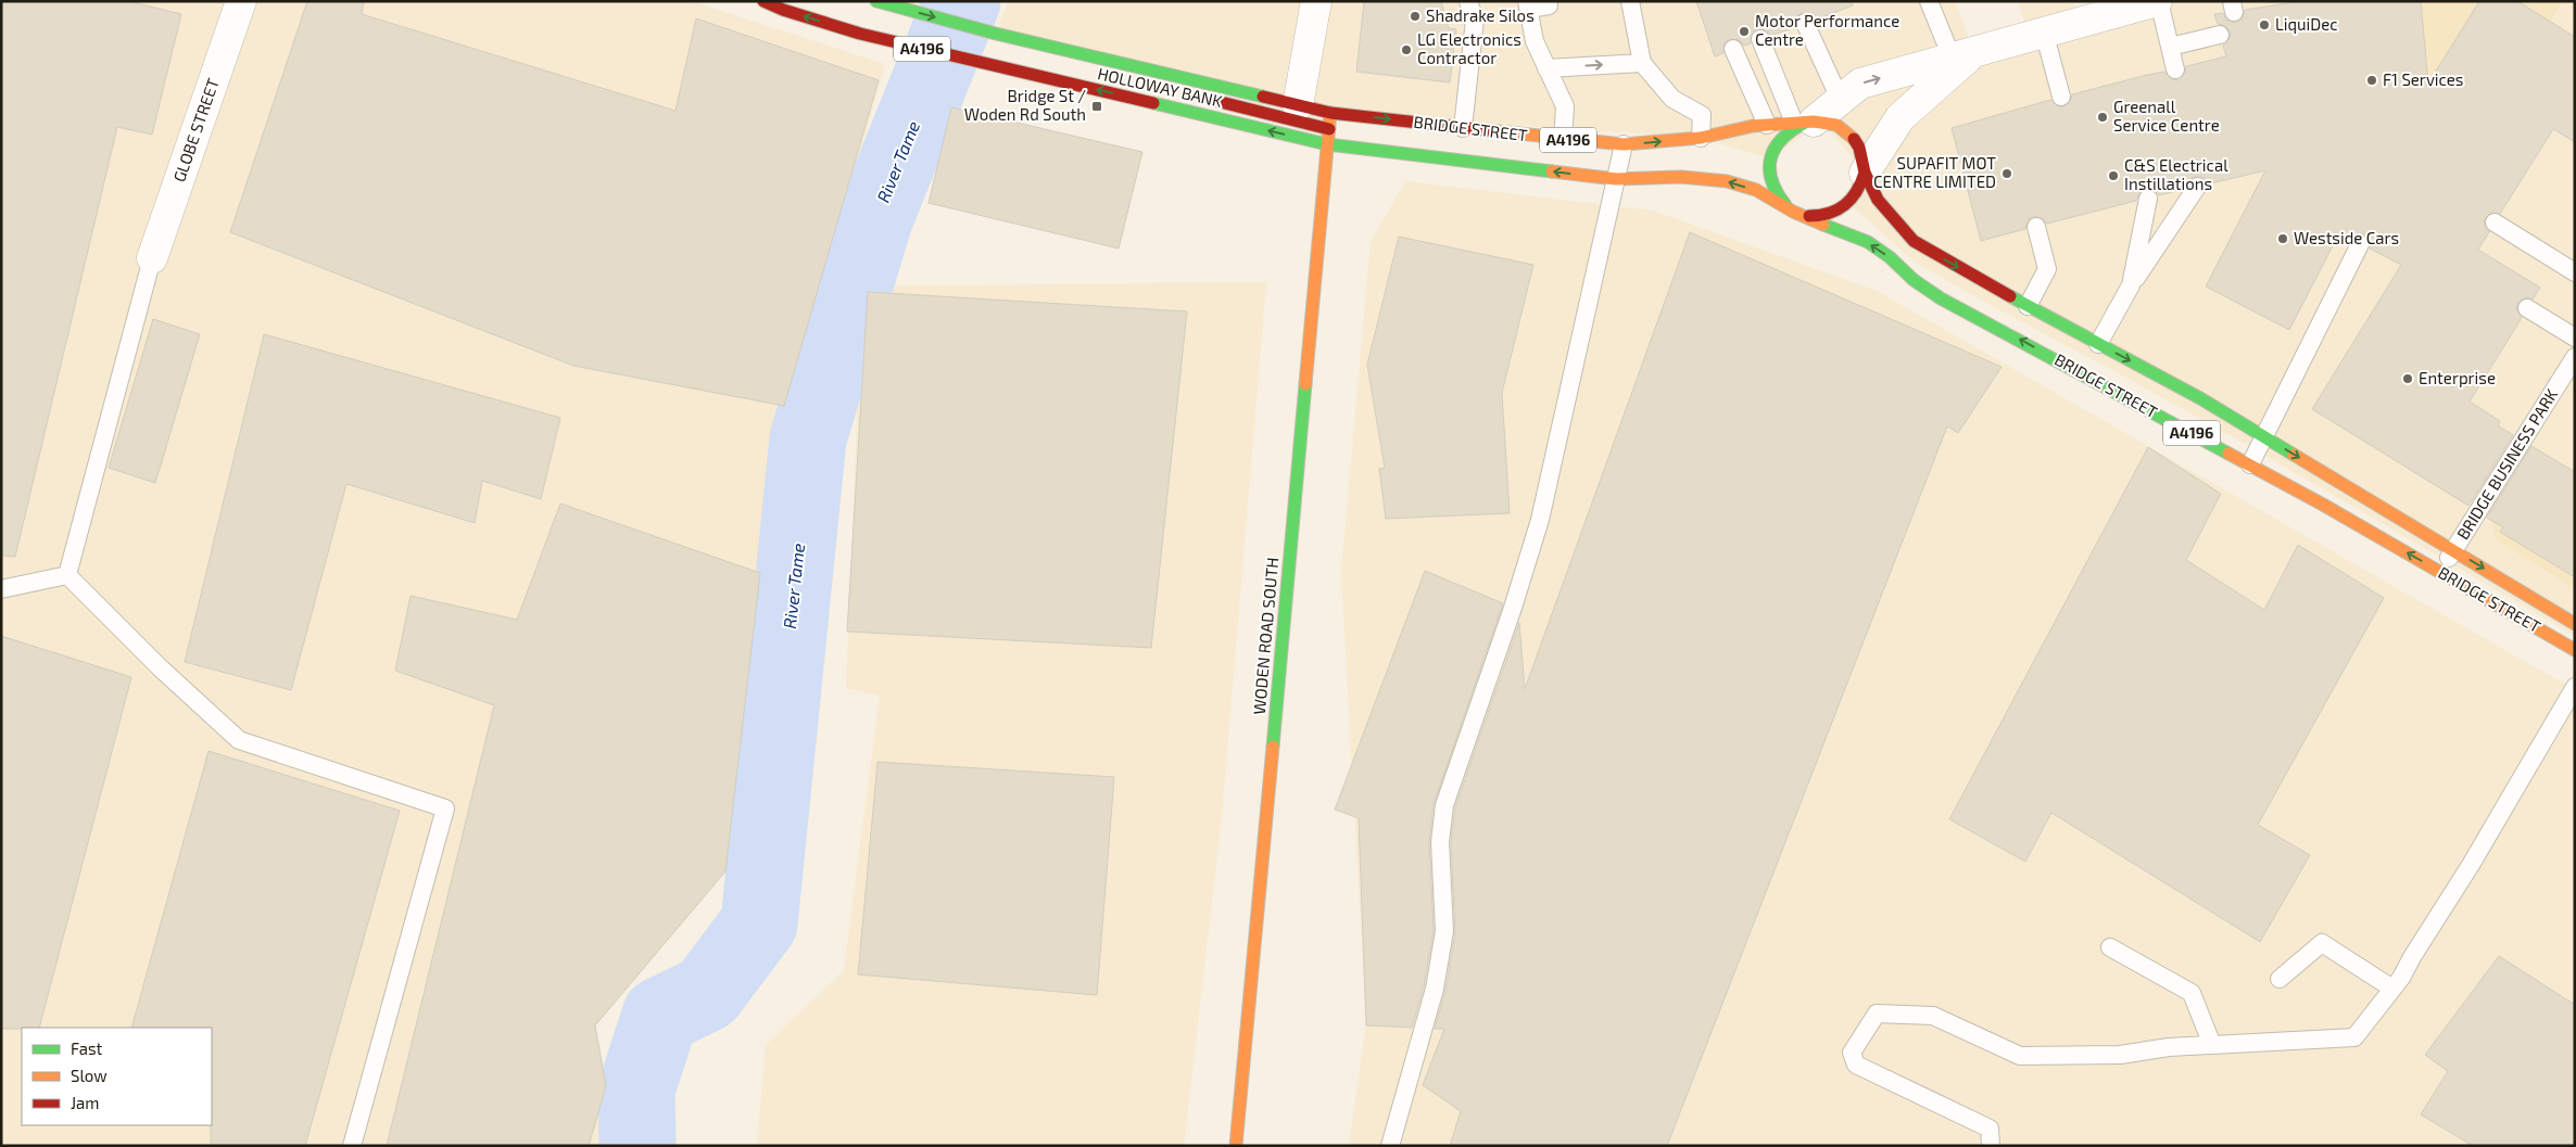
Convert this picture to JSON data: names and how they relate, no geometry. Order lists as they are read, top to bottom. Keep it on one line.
{"streets":{"main road":["A4196","HOLLOWAY BANK","BRIDGE STREET","WODEN ROAD SOUTH"],"street":["GLOBE STREET"],"lane":["BRIDGE BUSINESS PARK"]},"crossings":[["HOLLOWAY BANK","BRIDGE STREET"],["HOLLOWAY BANK","WODEN ROAD SOUTH"],["BRIDGE STREET","BRIDGE BUSINESS PARK"],["BRIDGE STREET","WODEN ROAD SOUTH"]],"water":["River Tame"],"places":{"other":["Shadrake Silos","LiquiDec","Motor Performance Centre","LG Electronics Contractor","F1 Services","Greenall Service Centre","SUPAFIT MOT CENTRE LIMITED","C&S Electrical Instillations","Westside Cars","Enterprise"],"transit":["Bridge St / Woden Rd South"]},"legend":["Fast","Slow","Jam"]}
